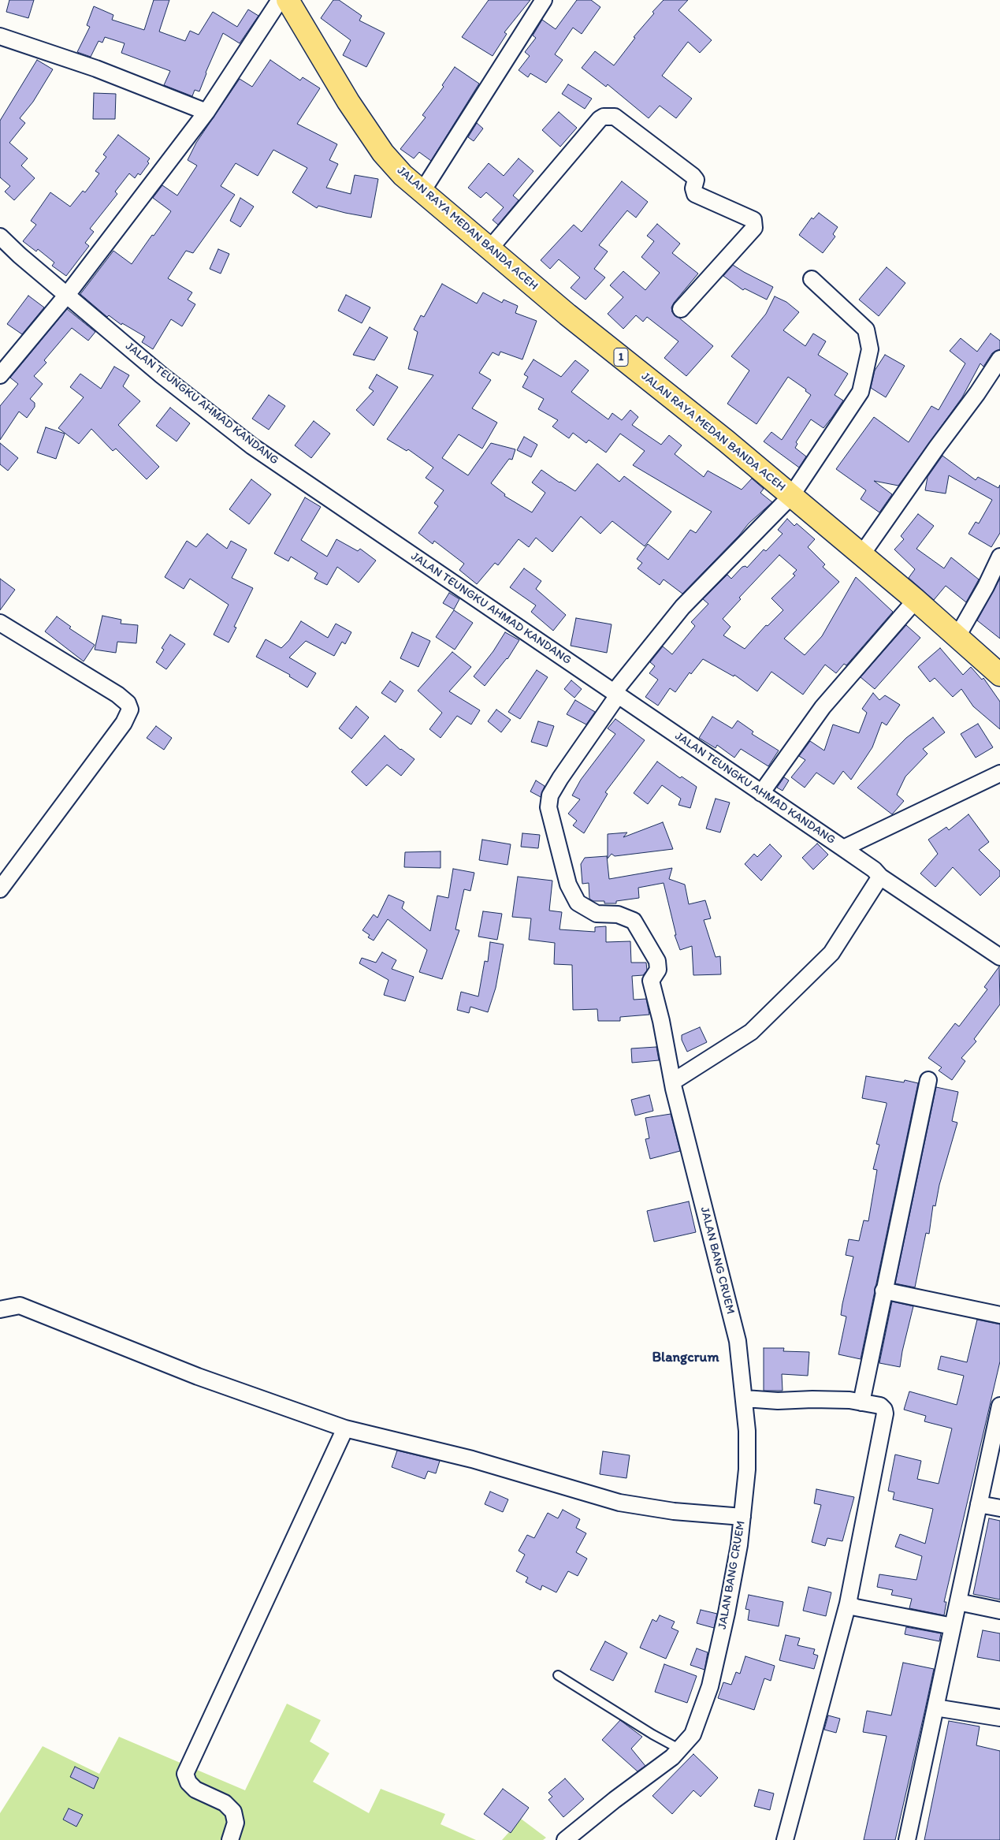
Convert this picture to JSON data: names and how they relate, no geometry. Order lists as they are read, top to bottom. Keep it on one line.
{"streets":{"highway":["JALAN RAYA MEDAN BANDA ACEH","1"],"street":["JALAN TEUNGKU AHMAD KANDANG","JALAN BANG CRUEM"]},"crossings":[["JALAN RAYA MEDAN BANDA ACEH","JALAN BANG CRUEM"],["JALAN TEUNGKU AHMAD KANDANG","JALAN BANG CRUEM"]],"districts":["Blangcrum"]}
